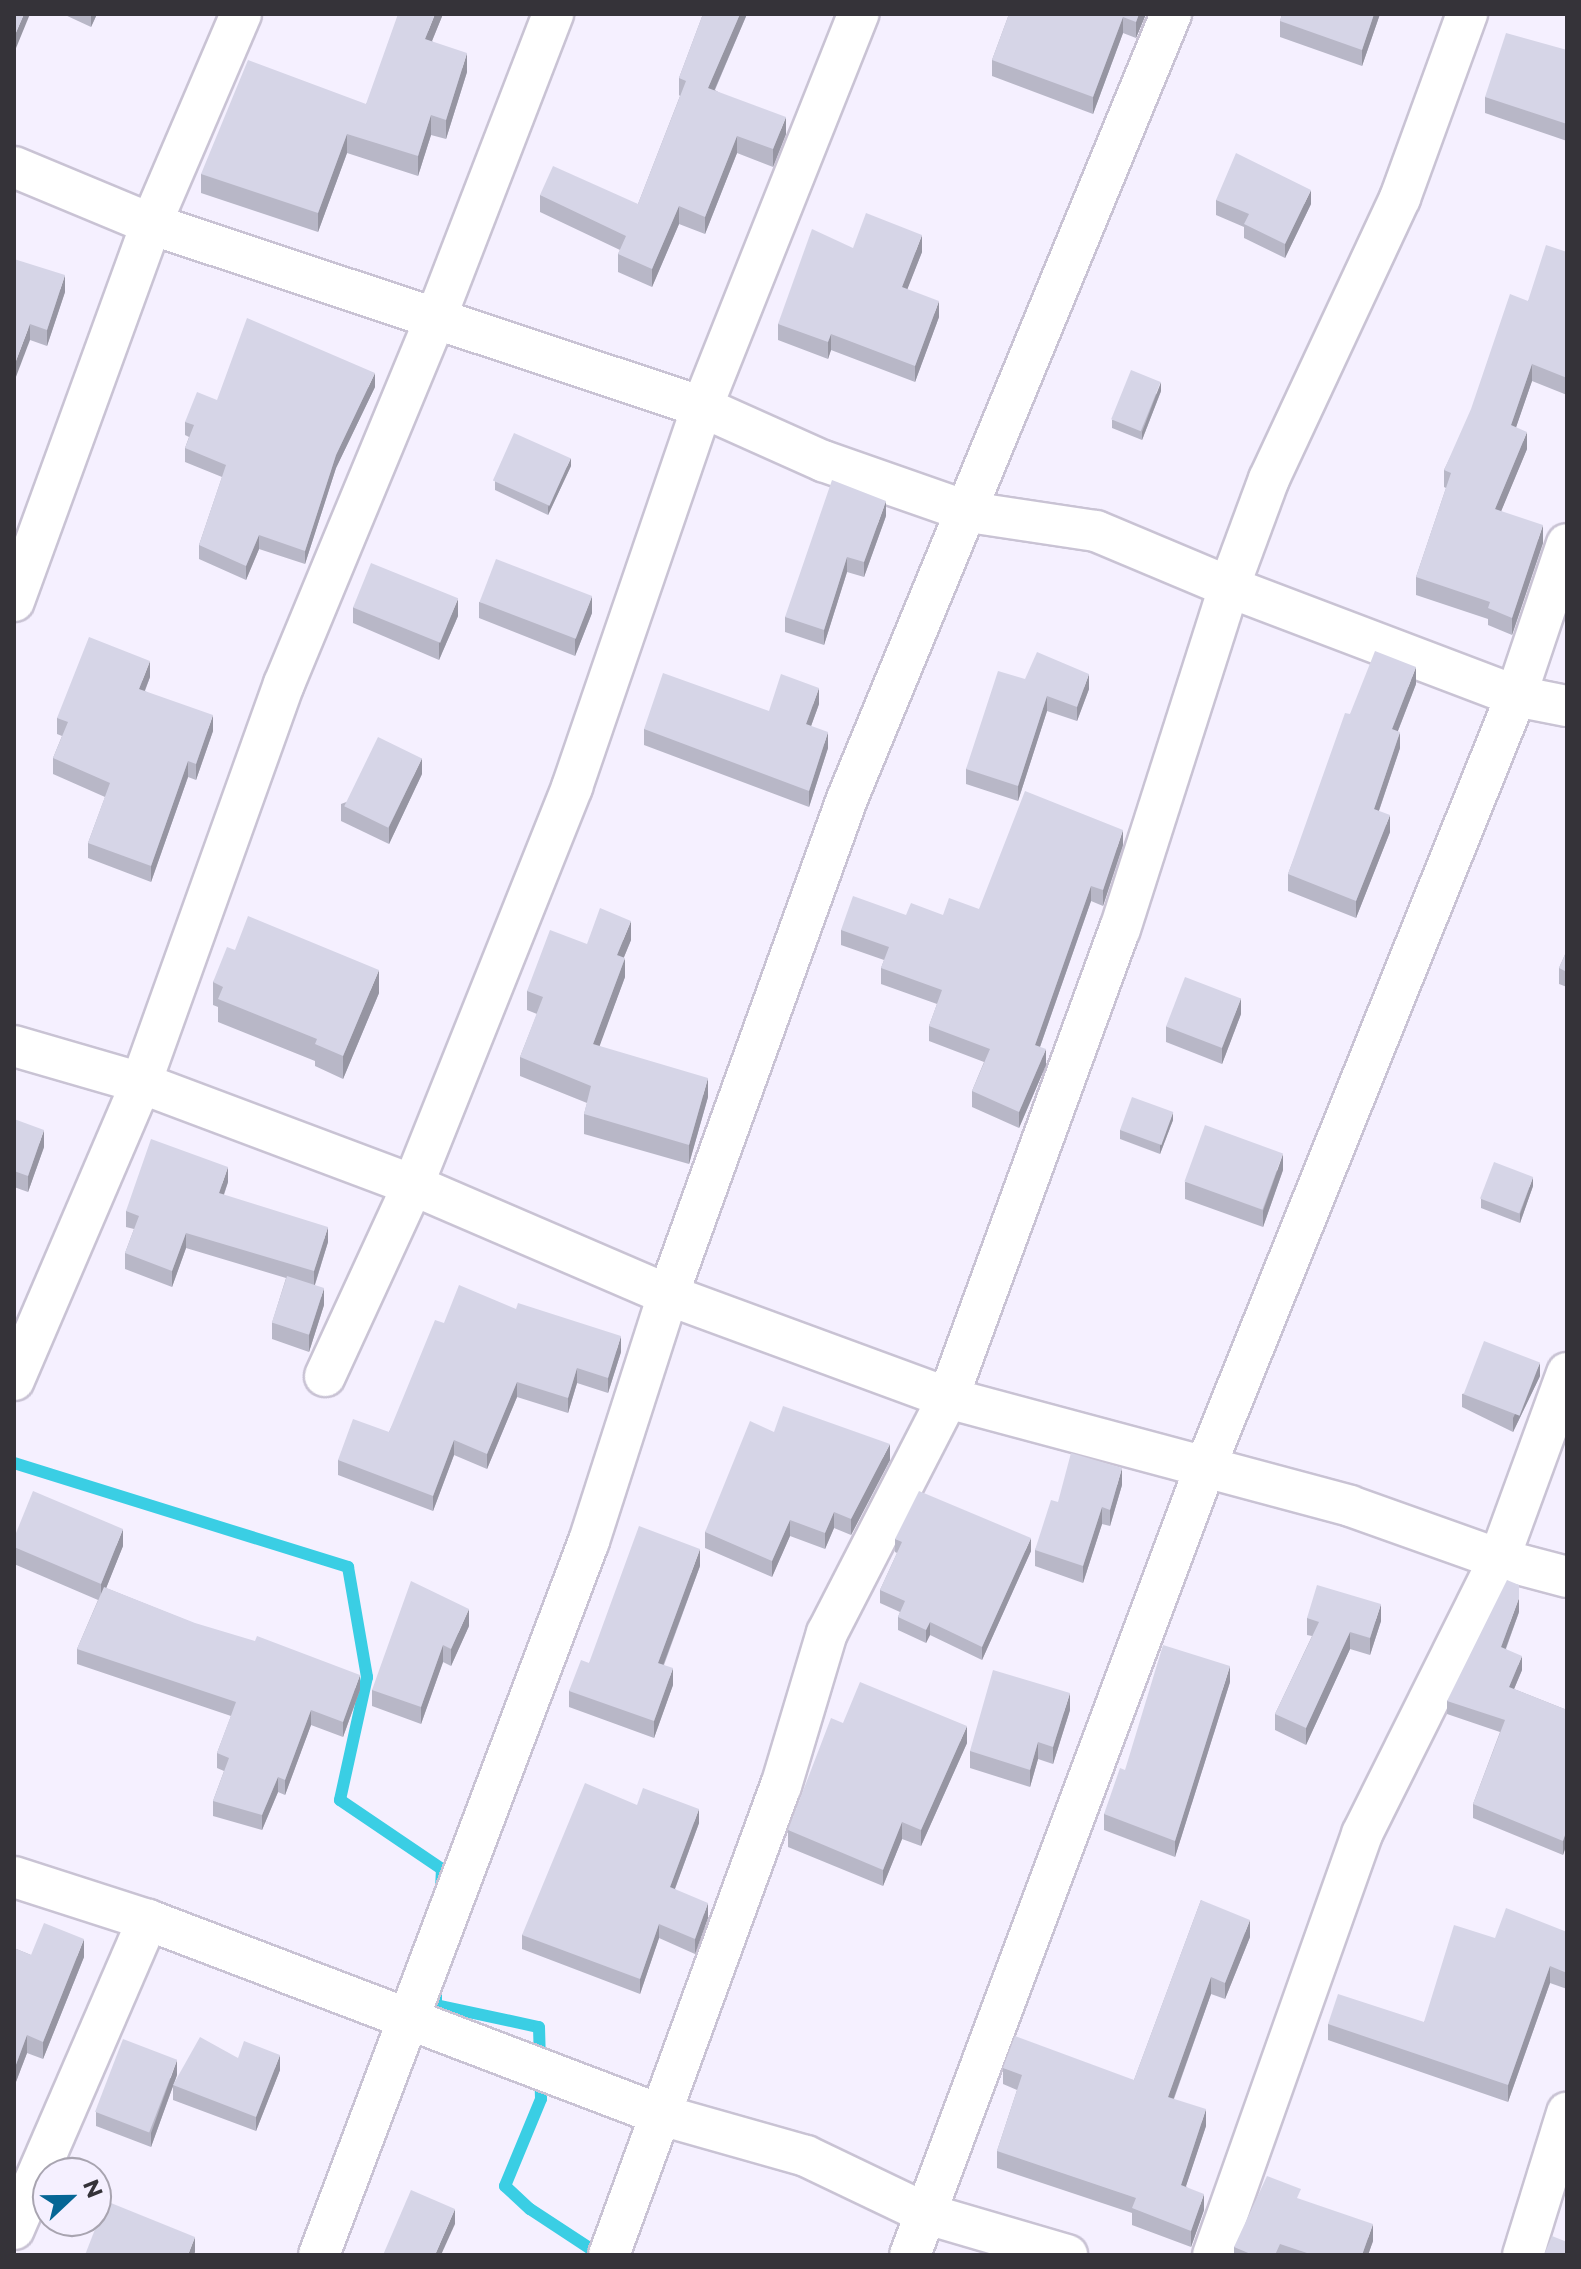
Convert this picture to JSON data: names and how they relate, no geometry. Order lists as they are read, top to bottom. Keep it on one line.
{"north":"right"}
